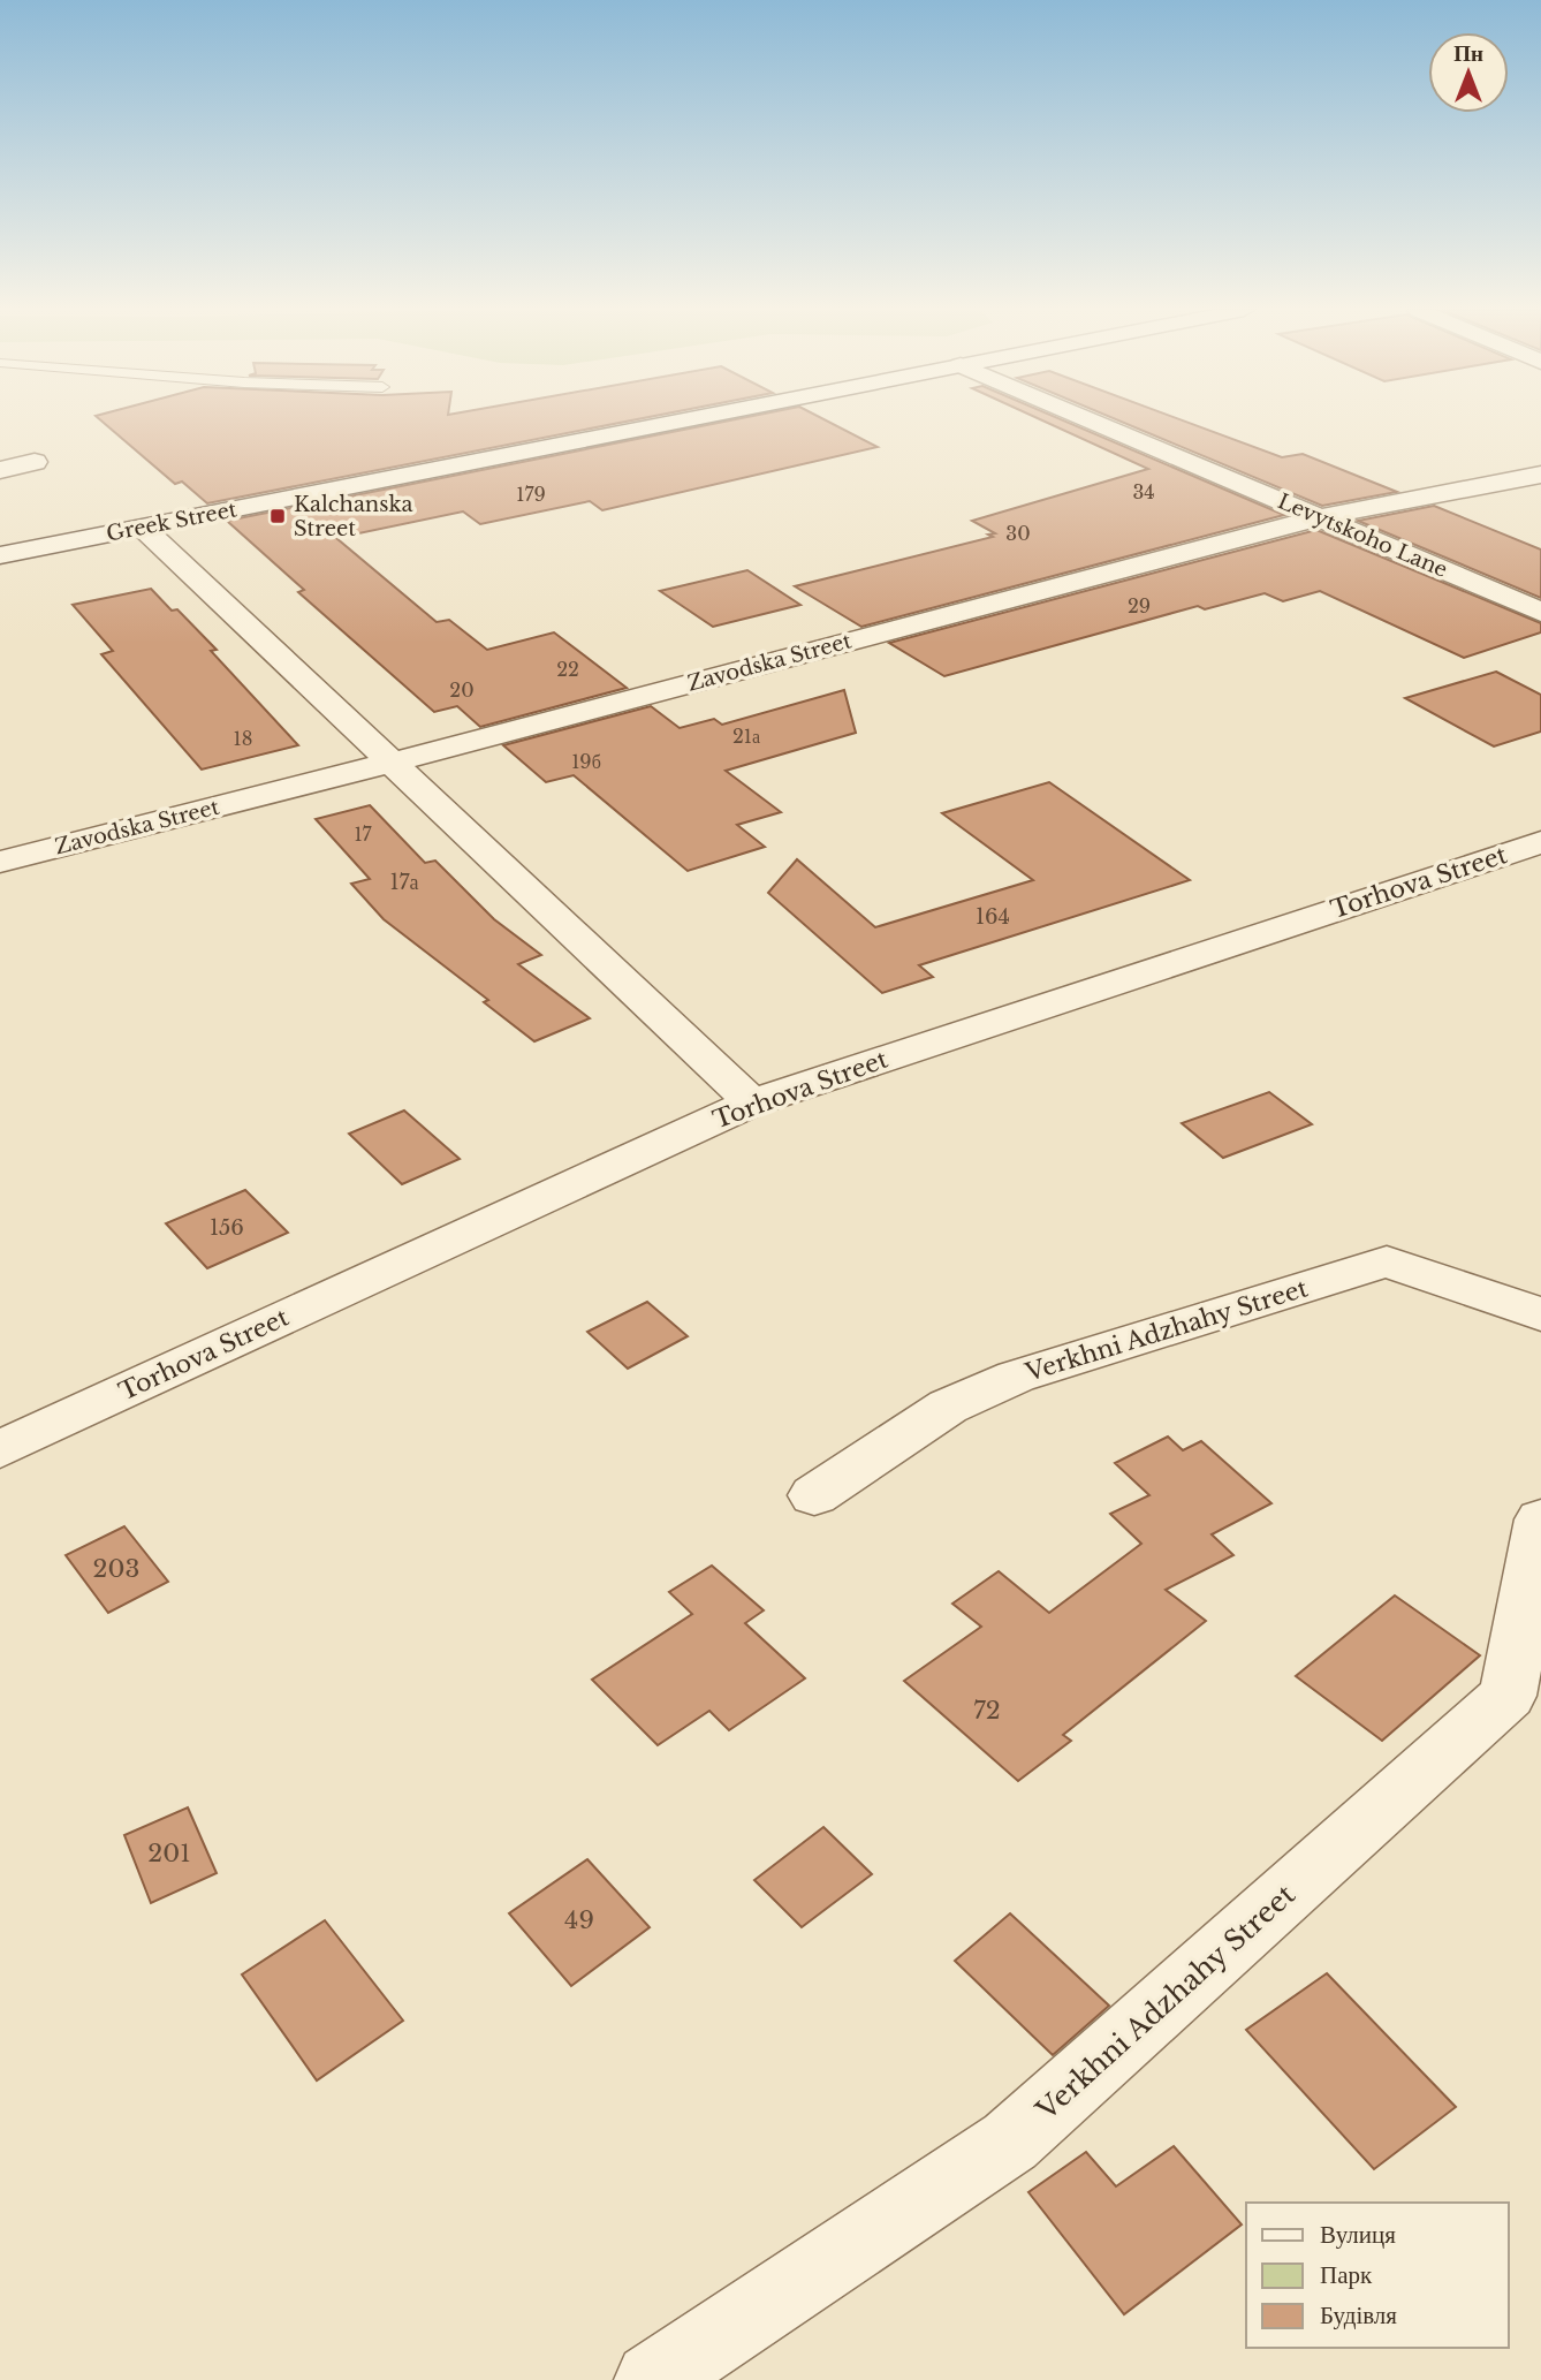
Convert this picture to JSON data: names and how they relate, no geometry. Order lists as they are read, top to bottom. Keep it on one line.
{"streets":{"street":["Greek Street","Levytskoho Lane","Zavodska Street","Torhova Street","Verkhni Adzhahy Street"]},"crossings":[["Levytskoho Lane","Zavodska Street"]],"places":{"transit":["Kalchanska Street"]},"house_numbers":["34","179","30","29","22","20","21а","18","19б","17","17а","164","156","203","72","201","49"],"legend":["Вулиця","Парк","Будівля"],"north":"top"}
